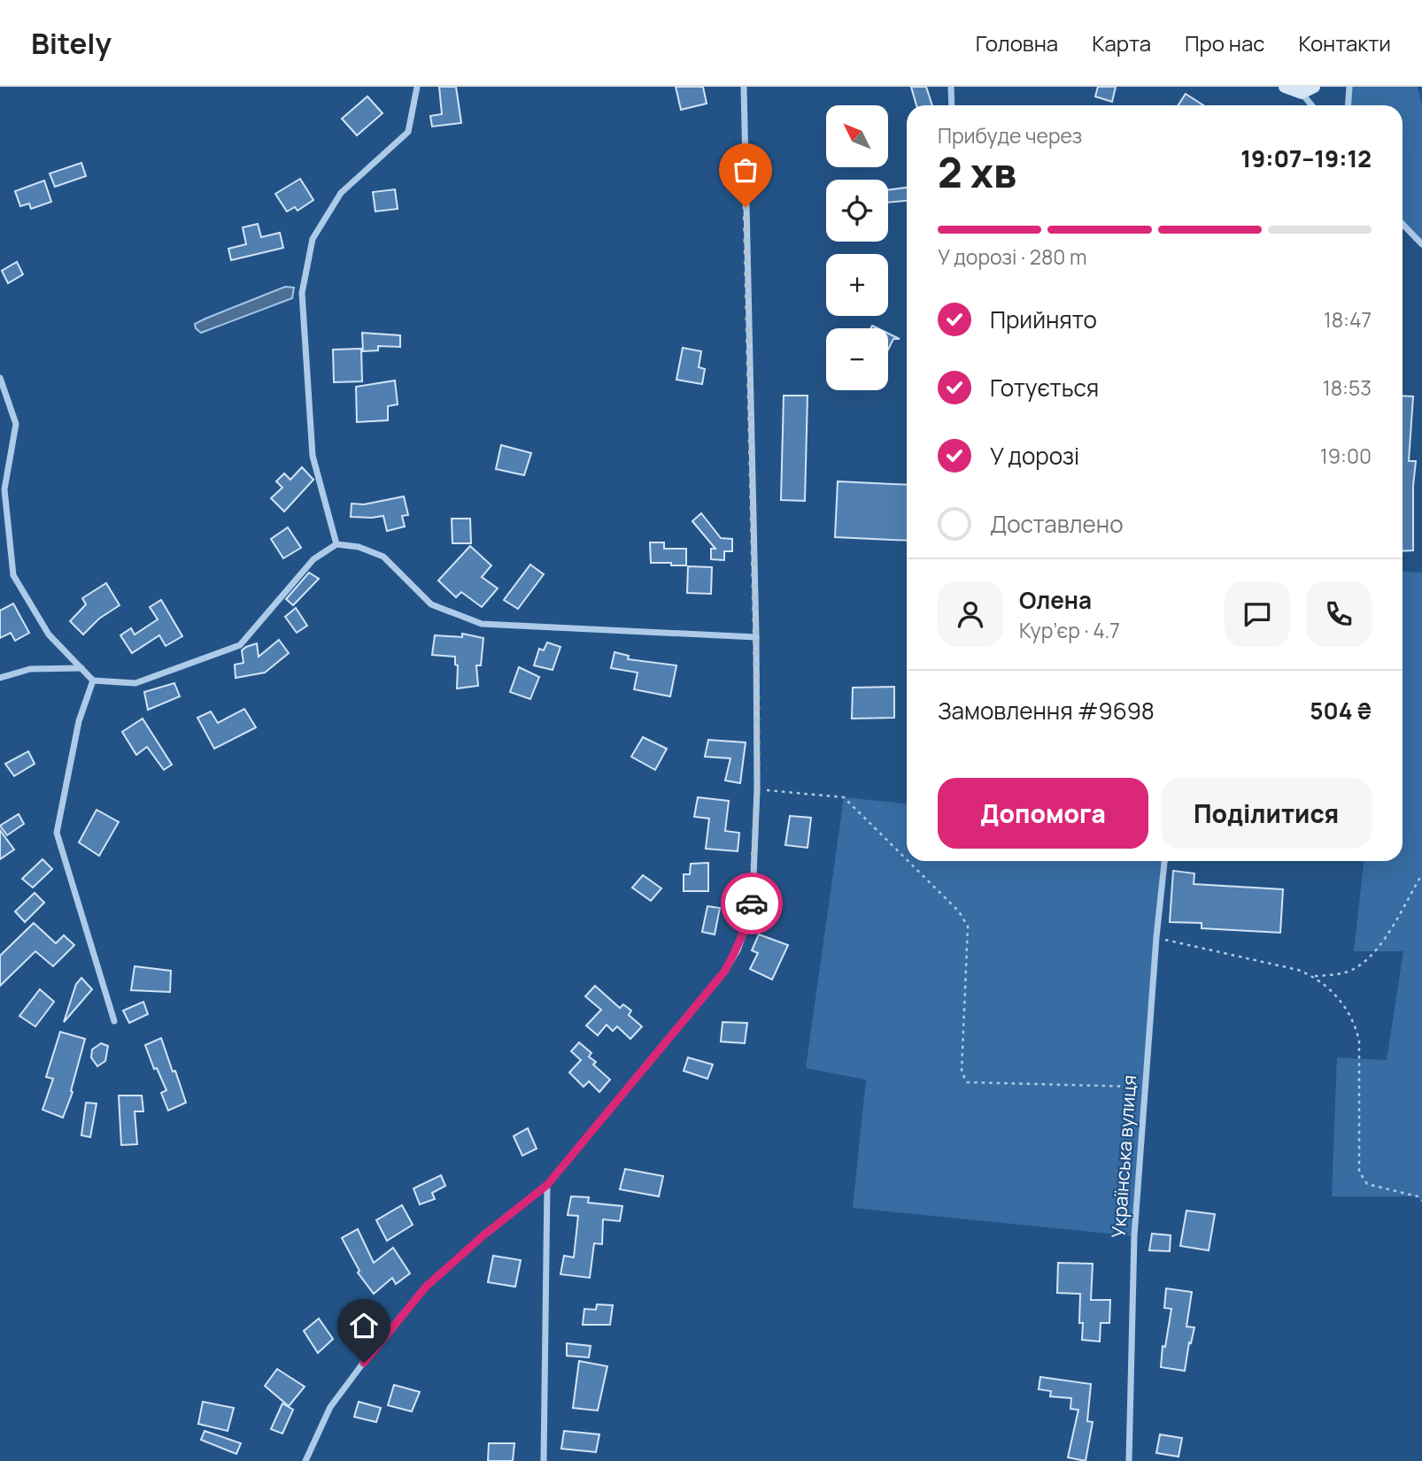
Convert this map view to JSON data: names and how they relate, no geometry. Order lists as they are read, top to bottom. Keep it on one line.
{"streets":{"street":["Українська вулиця"]},"north":"top left","page":{"header":"Bitely","nav":["Головна","Карта","Про нас","Контакти"],"map_buttons":["+","−"],"heading":["2 хв","Прибуде через","19:07–19:12"],"panel":["Олена","Кур’єр · 4.7","Замовлення #9698","504 ₴"],"bar":"У дорозі · 280 m","list":[["Прийнято","18:47"],["Готується","18:53"],["У дорозі","19:00"],"Доставлено"],"buttons":["Допомога","Поділитися"]}}
